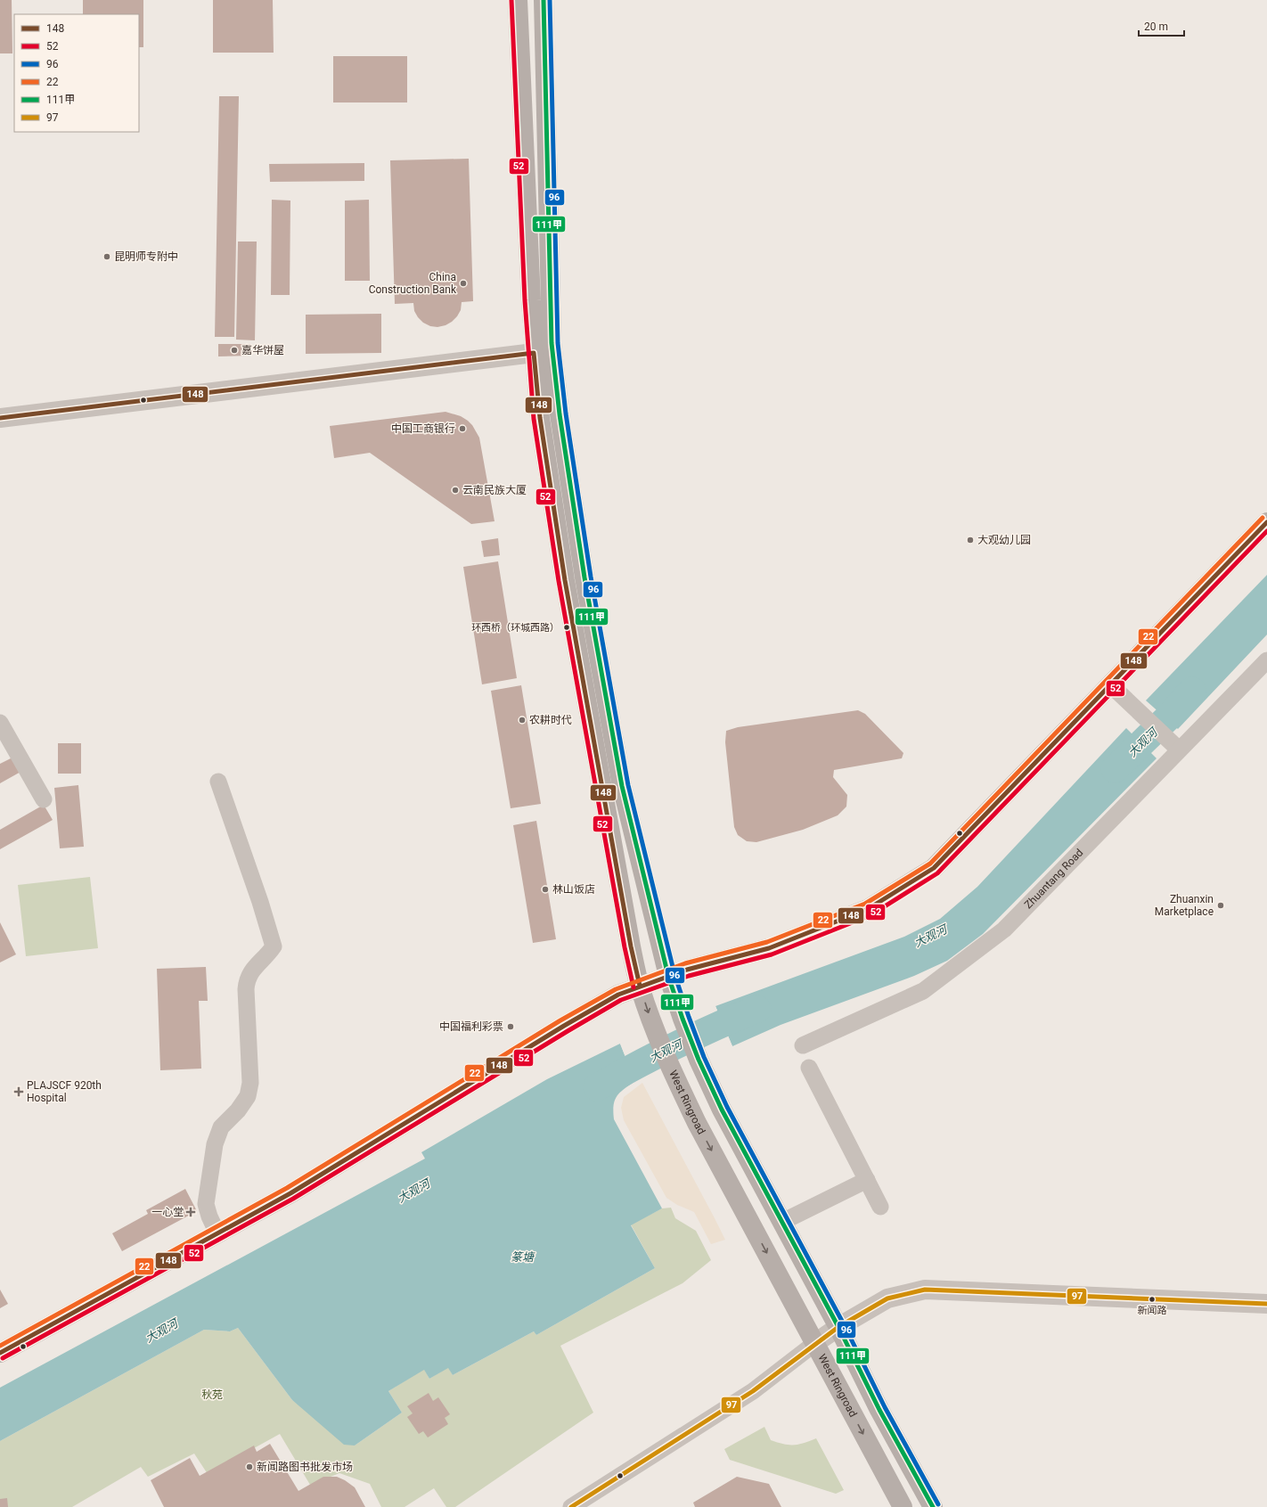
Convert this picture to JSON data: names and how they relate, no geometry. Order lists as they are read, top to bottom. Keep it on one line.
{"streets":{"main road":["West Ringroad"],"street":["Zhuantang Road"]},"water":["大观河","篆塘"],"parks":["秋苑"],"places":{"other":["昆明师专附中","China Construction Bank","嘉华饼屋","中国工商银行","云南民族大厦","大观幼儿园","环西桥（环城西路）","农耕时代","林山饭店","Zhuanxin Marketplace","中国福利彩票","新闻路","新闻路图书批发市场"],"health":["PLAJSCF 920th Hospital","一心堂"]},"lines":["transit line 52","transit line 96","transit line 111甲","transit line 148","transit line 22","transit line 97"],"legend":["148","52","96","22","111甲","97"],"scale_bar":"20 m"}
